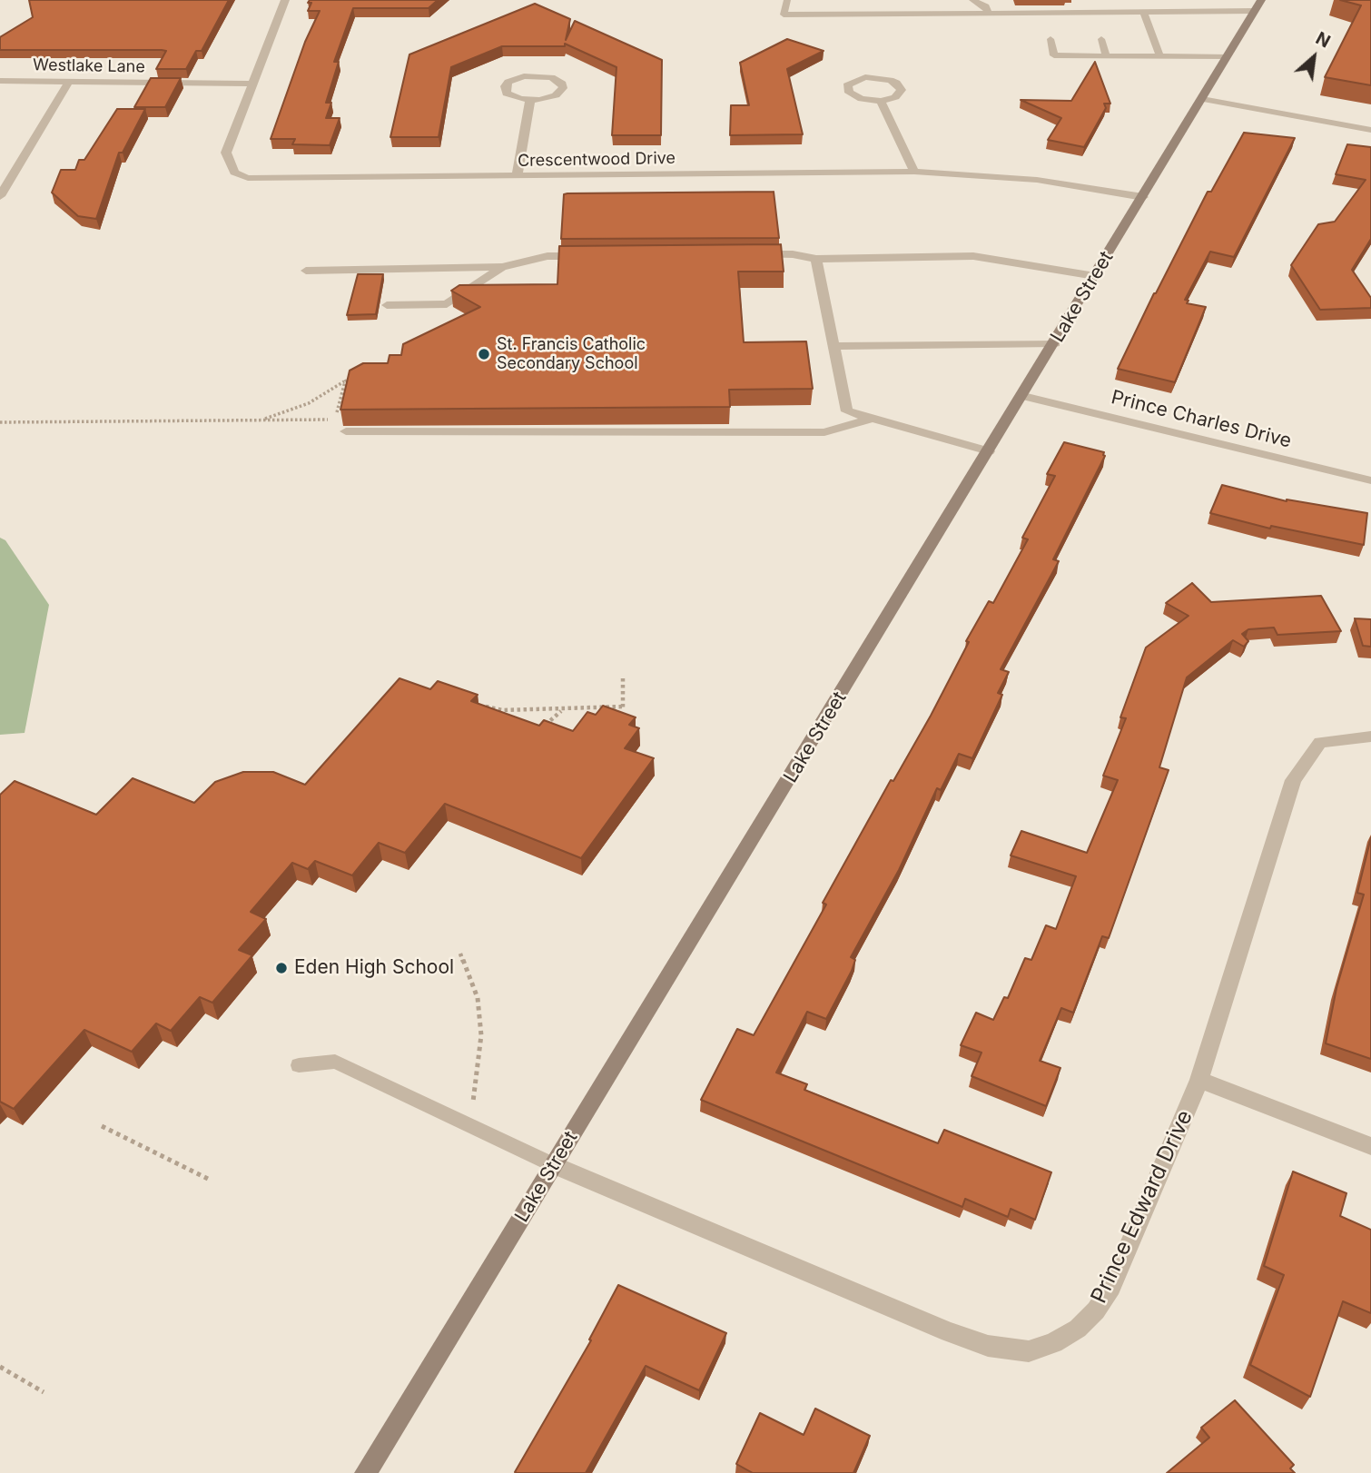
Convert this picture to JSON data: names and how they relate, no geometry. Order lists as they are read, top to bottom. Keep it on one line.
{"streets":{"main road":["Lake Street"],"street":["Westlake Lane","Crescentwood Drive","Prince Charles Drive","Prince Edward Drive"]},"crossings":[["Westlake Lane","Crescentwood Drive"],["Crescentwood Drive","Lake Street"],["Lake Street","Prince Charles Drive"],["Lake Street","Prince Edward Drive"]],"places":["St. Francis Catholic Secondary School","Eden High School"],"north":"top right"}
